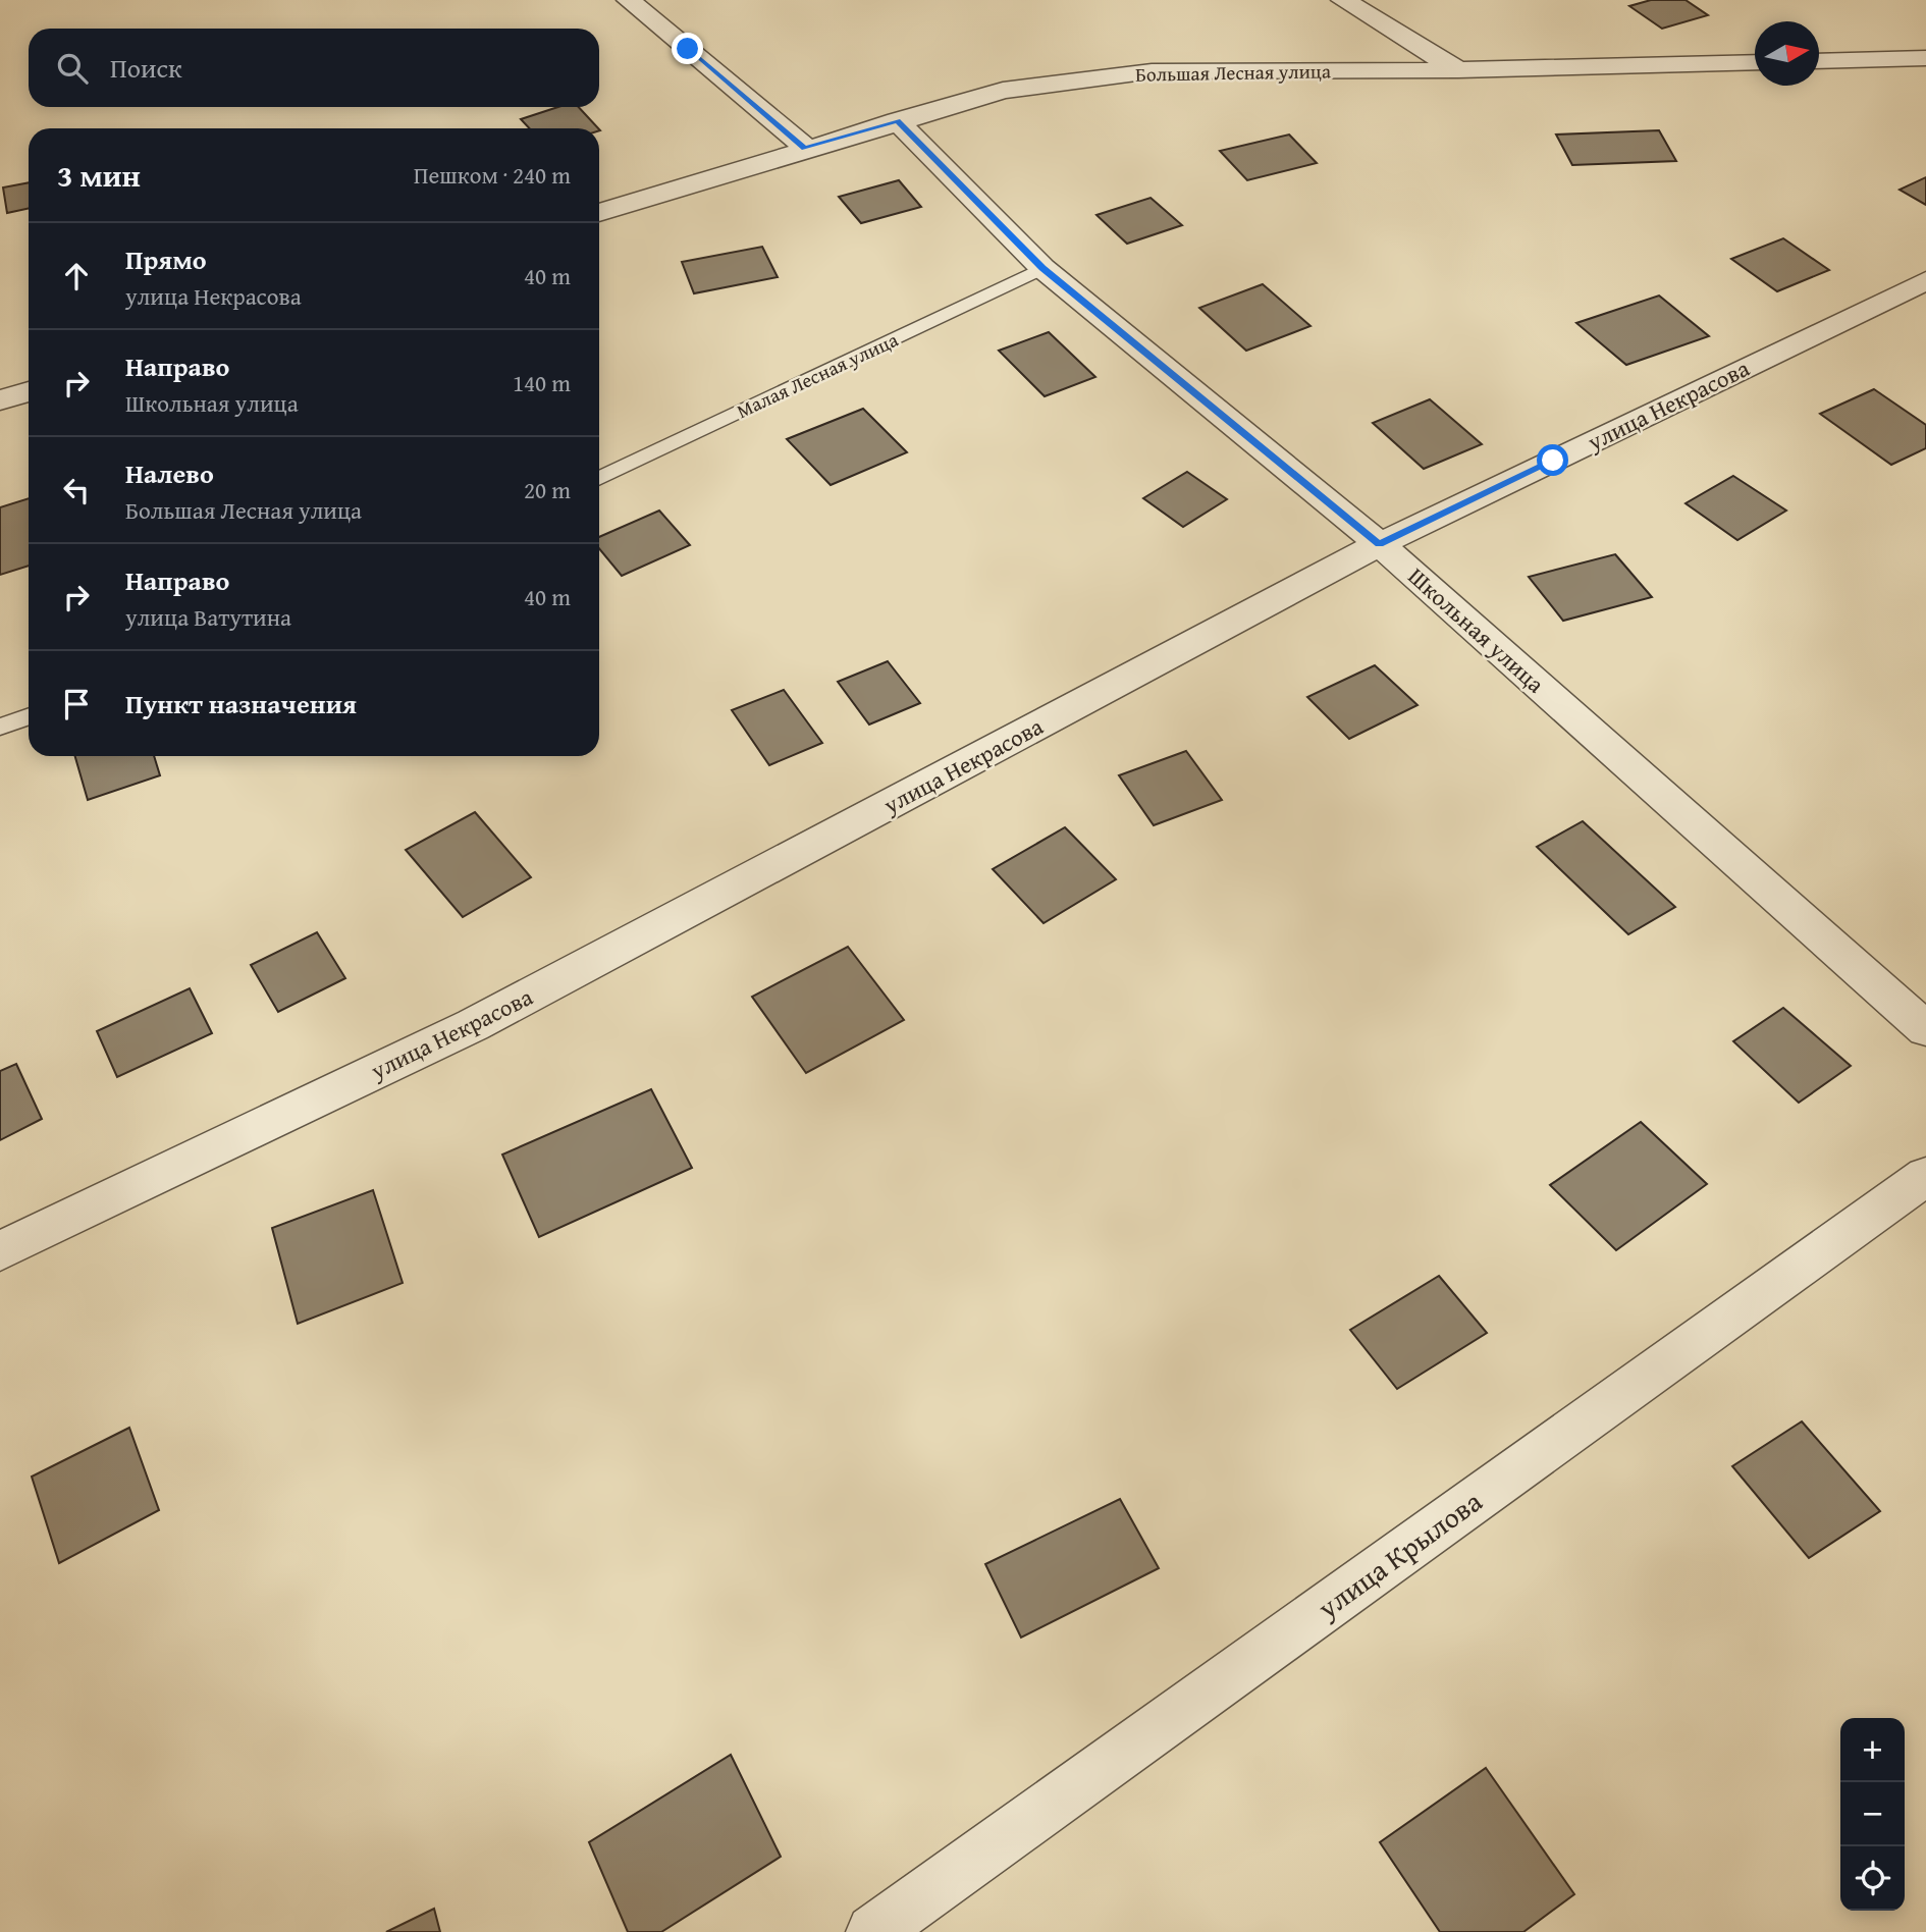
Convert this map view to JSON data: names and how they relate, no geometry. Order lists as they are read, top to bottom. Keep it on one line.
{"streets":{"street":["Большая Лесная улица","улица Некрасова","Школьная улица","улица Крылова"],"lane":["Малая Лесная улица"]},"crossings":[["Большая Лесная улица","Школьная улица"],["Малая Лесная улица","Школьная улица"],["улица Некрасова","Школьная улица"]],"north":"right","page":{"search":"Поиск","heading":["3 мин","Пешком · 240 m"],"list":[["Прямо","улица Некрасова","40 m"],["Направо","Школьная улица","140 m"],["Налево","Большая Лесная улица","20 m"],["Направо","улица Ватутина","40 m"],"Пункт назначения"],"map_buttons":["+","−"]}}
